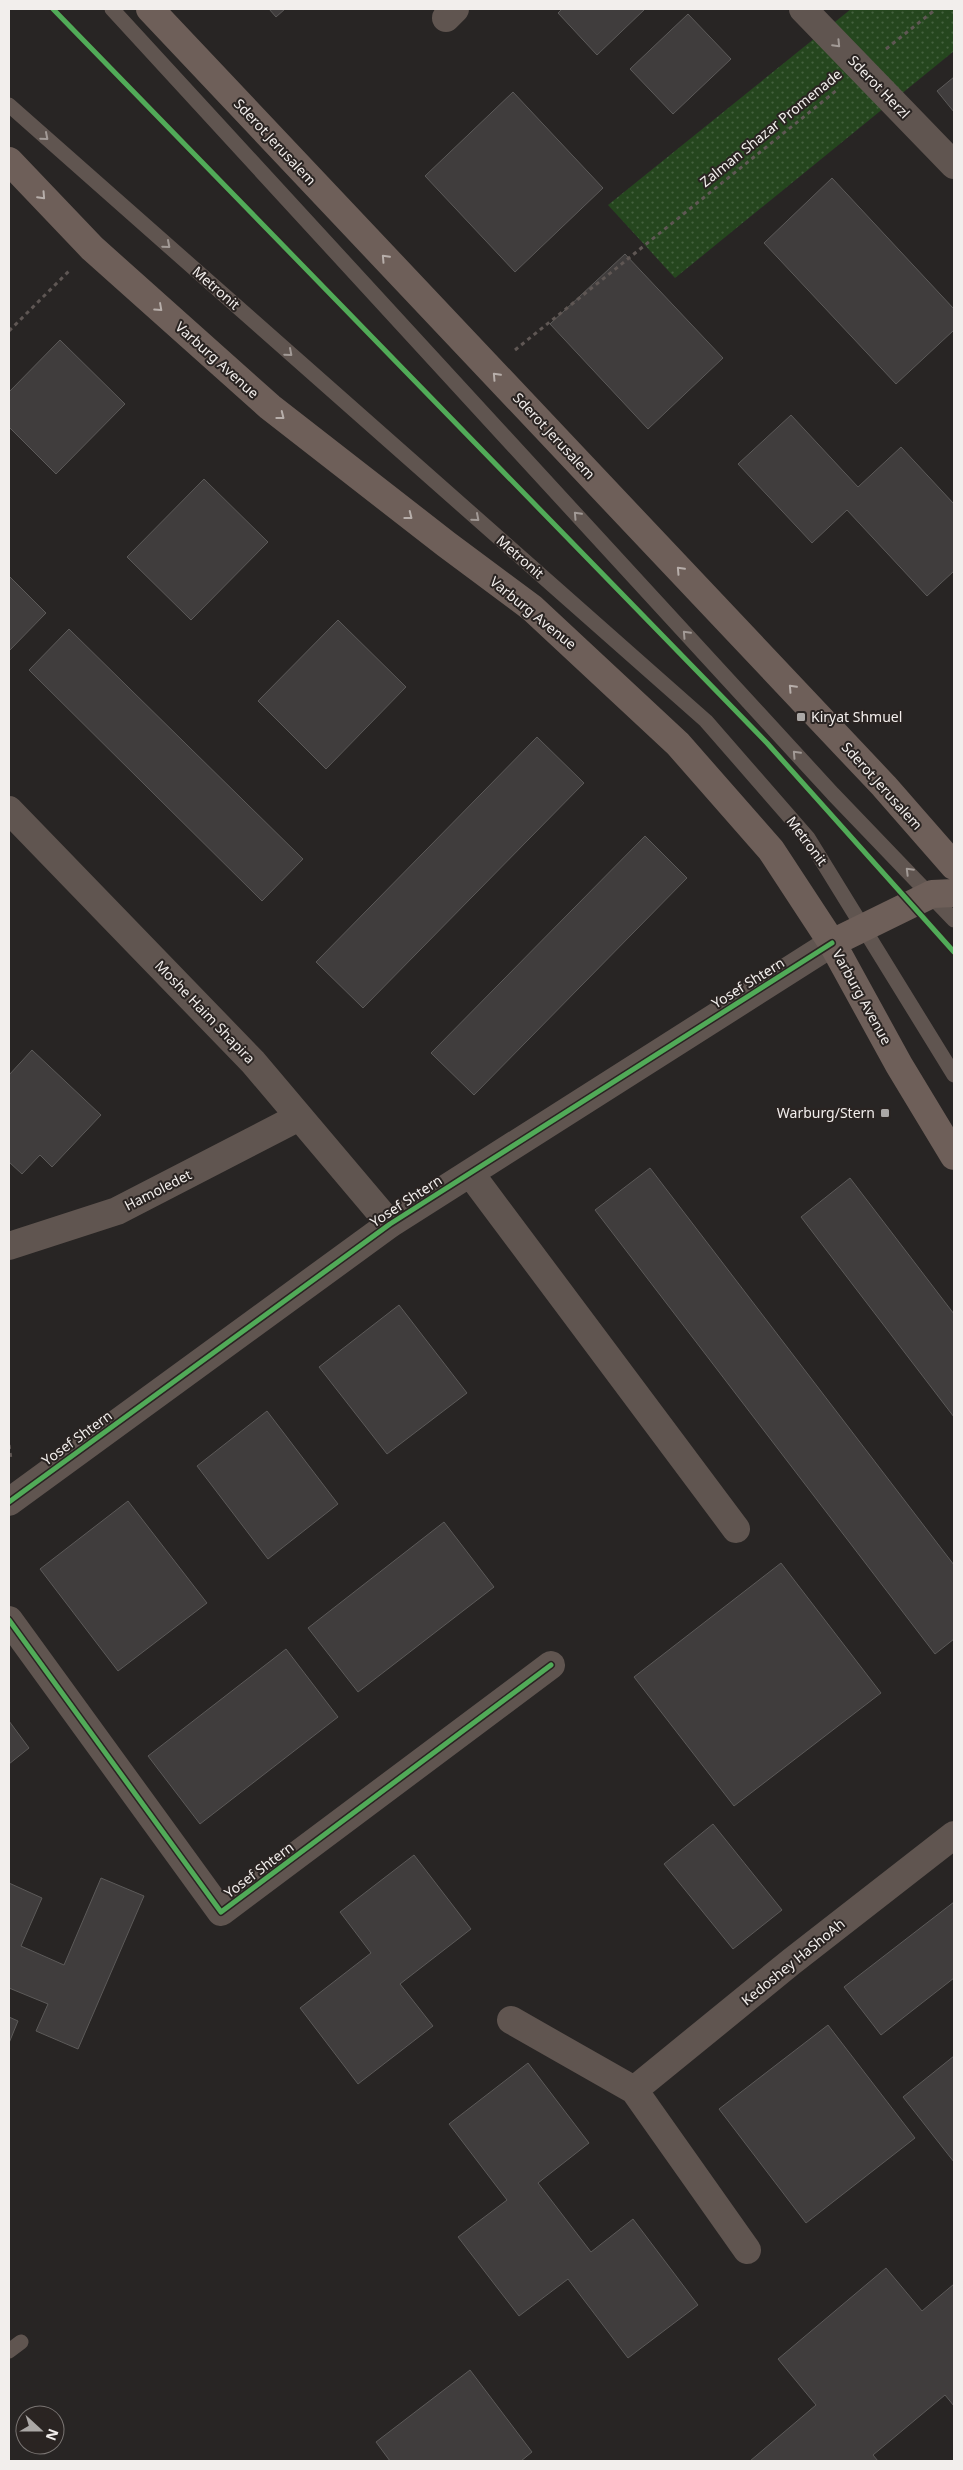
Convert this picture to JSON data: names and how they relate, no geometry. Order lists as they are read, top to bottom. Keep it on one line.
{"streets":{"main road":["Sderot Jerusalem","Varburg Avenue"],"street":["Sderot Herzl","Yosef Shtern","Moshe Haim Shapira","Hamoledet","Kedoshey HaShoAh"],"lane":["Metronit"],"path":["Zalman Shazar Promenade"]},"crossings":[["Sderot Herzl","Zalman Shazar Promenade"],["Zalman Shazar Promenade","Sderot Jerusalem"],["Varburg Avenue","Yosef Shtern"],["Yosef Shtern","Moshe Haim Shapira"],["Moshe Haim Shapira","Hamoledet"]],"one_way":["Sderot Herzl","Sderot Jerusalem","Varburg Avenue"],"places":{"transit":["Kiryat Shmuel","Warburg/Stern"]},"north":"right"}
